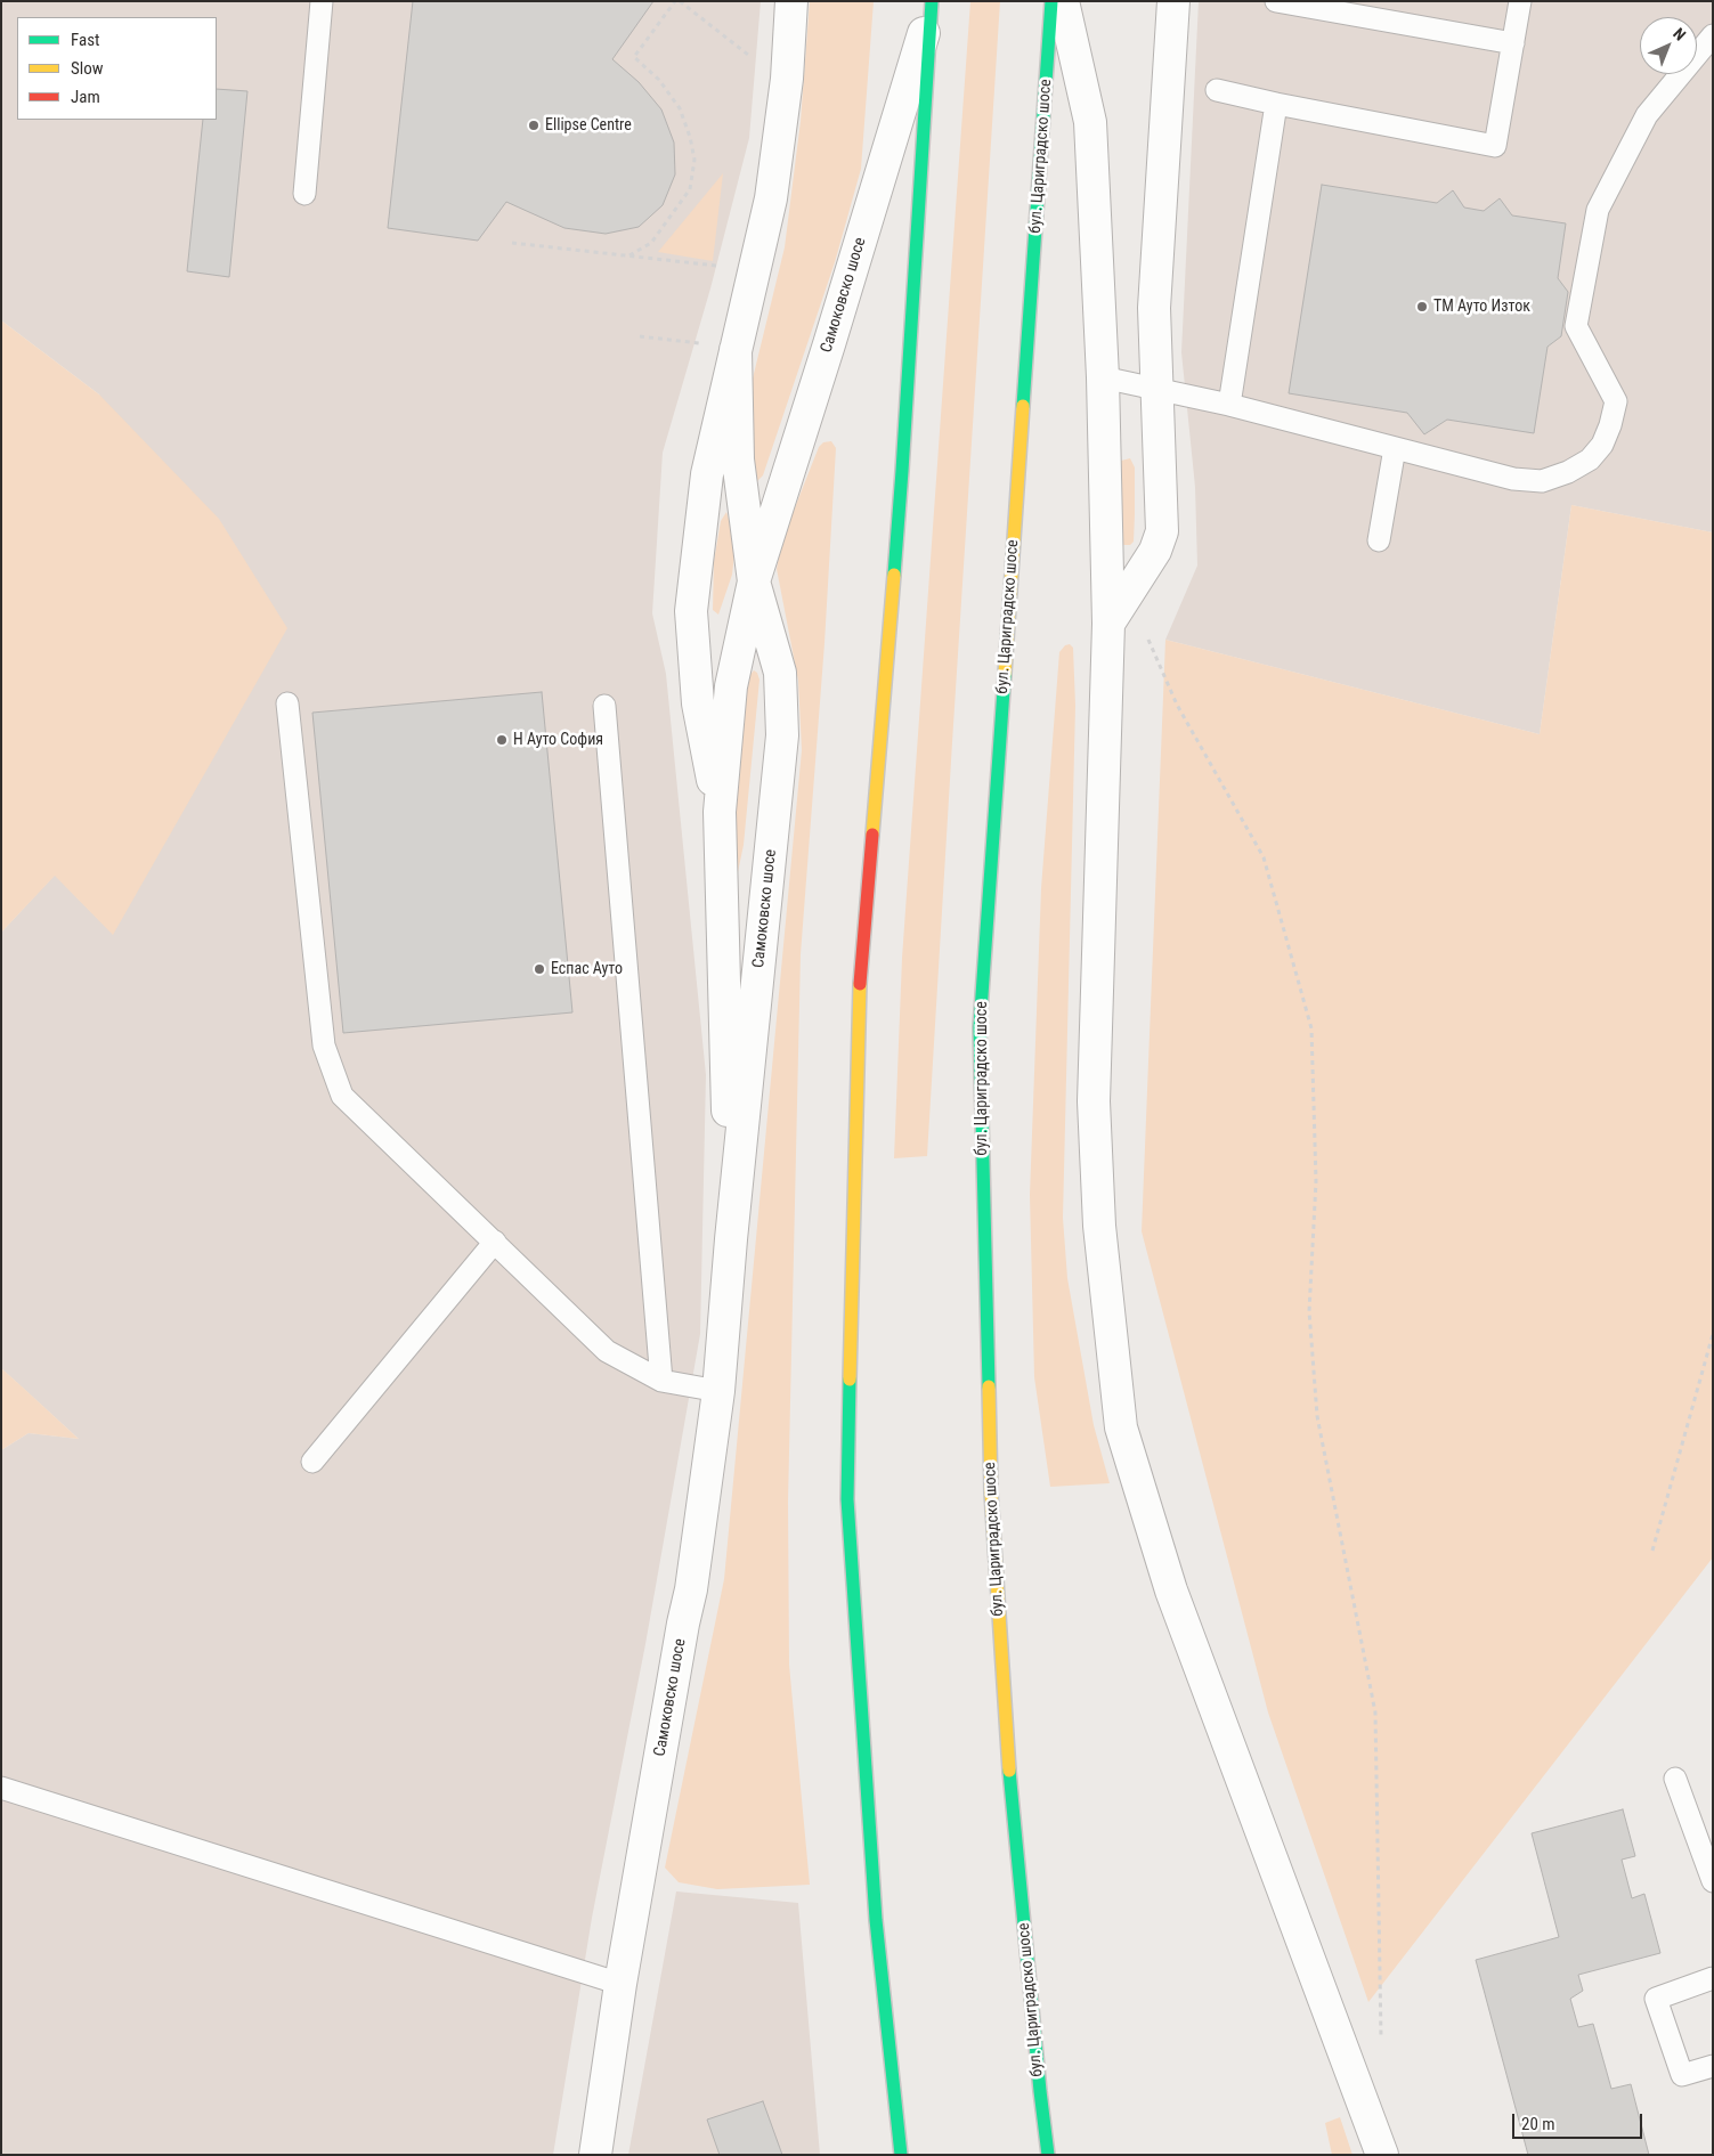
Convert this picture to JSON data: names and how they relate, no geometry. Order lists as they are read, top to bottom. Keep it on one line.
{"streets":{"highway":["бул. Цариградско шосе"],"street":["Самоковско шосе"]},"places":["Ellipse Centre","ТМ Ауто Изток","Н Ауто София","Еспас Ауто"],"legend":["Fast","Slow","Jam"],"scale_bar":"20 m","north":"top right"}
